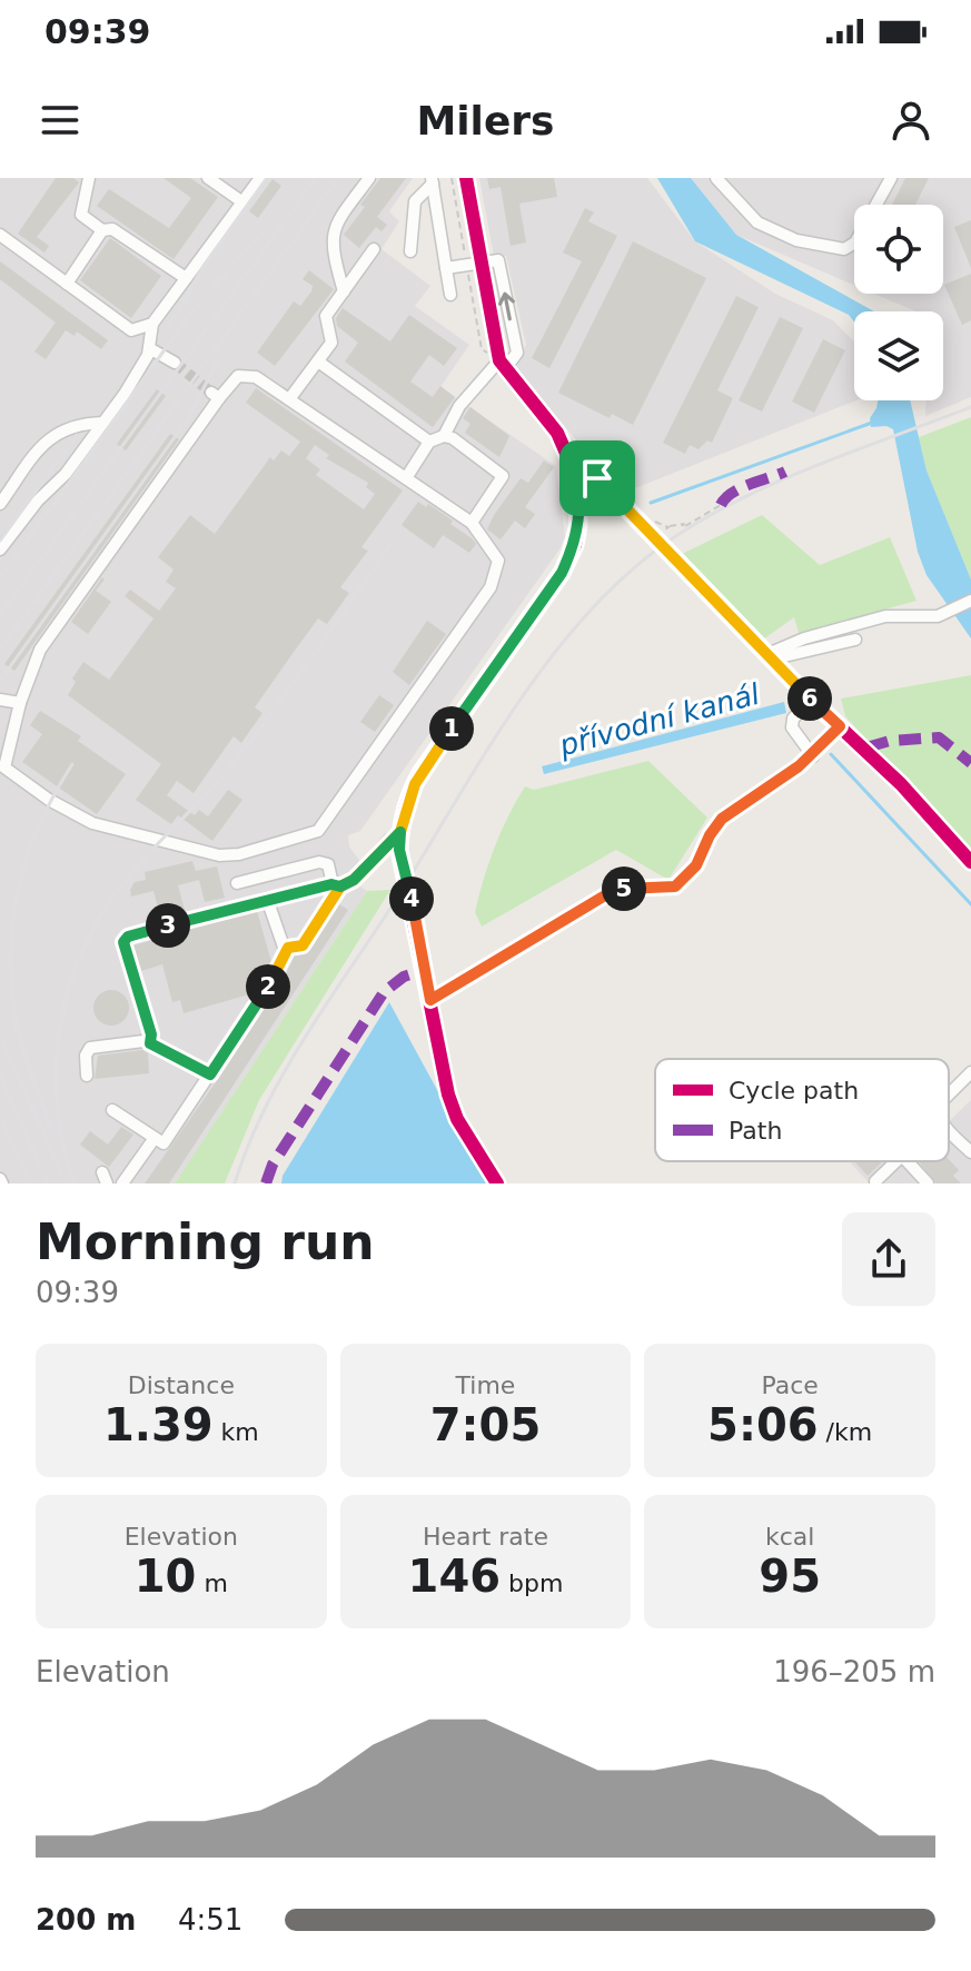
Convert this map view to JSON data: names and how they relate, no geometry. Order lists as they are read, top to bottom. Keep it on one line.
{"water":["přívodní kanál"],"legend":["Cycle path","Path"],"page":{"status":"09:39","header":"Milers","pins":["6","1","5","4","3","2"],"heading":["Morning run","09:39"],"stats":[["Distance","1.39 km"],["Time","7:05"],["Pace","5:06 /km"],["Elevation","10 m"],["Heart rate","146 bpm"],["kcal","95"]],"chart":["Elevation","196–205 m"],"list":[{"name":"200 m","note":"4:51"}]}}
